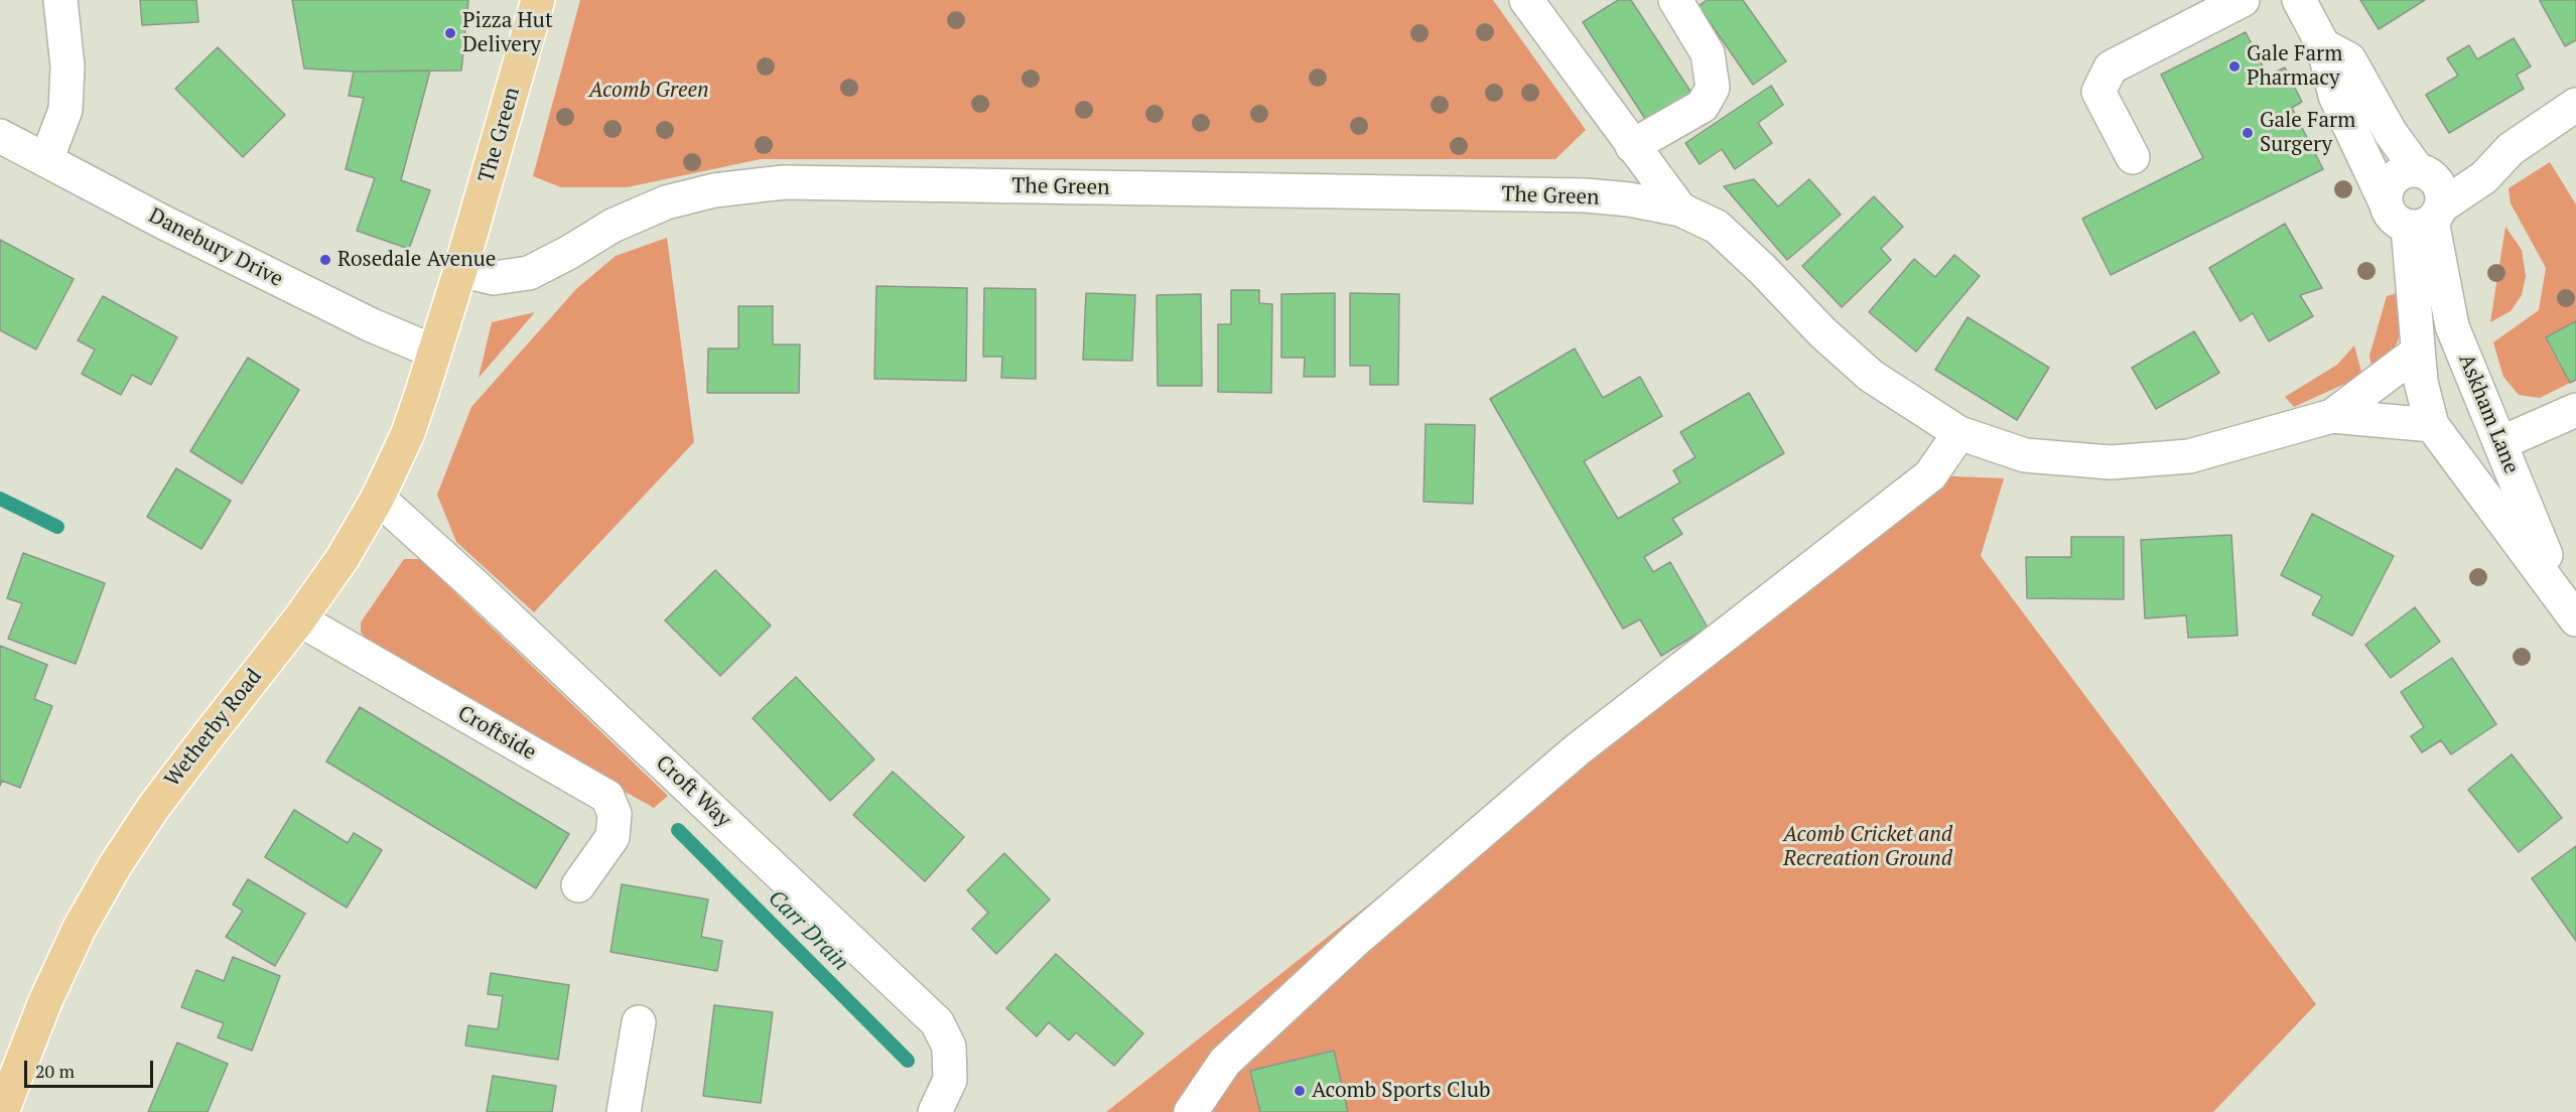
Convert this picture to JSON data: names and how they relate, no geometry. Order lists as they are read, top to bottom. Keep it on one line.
{"streets":{"main road":["The Green","Wetherby Road"],"street":["Danebury Drive","Askham Lane","Croftside","Croft Way"]},"crossings":[["The Green","Danebury Drive"],["The Green","Wetherby Road"],["Danebury Drive","Wetherby Road"],["Wetherby Road","Croftside"],["Wetherby Road","Croft Way"]],"water":["Carr Drain"],"parks":["Acomb Green","Acomb Cricket and Recreation Ground"],"places":["Pizza Hut Delivery","Gale Farm Pharmacy","Gale Farm Surgery","Rosedale Avenue","Acomb Sports Club"],"scale_bar":"20 m"}
